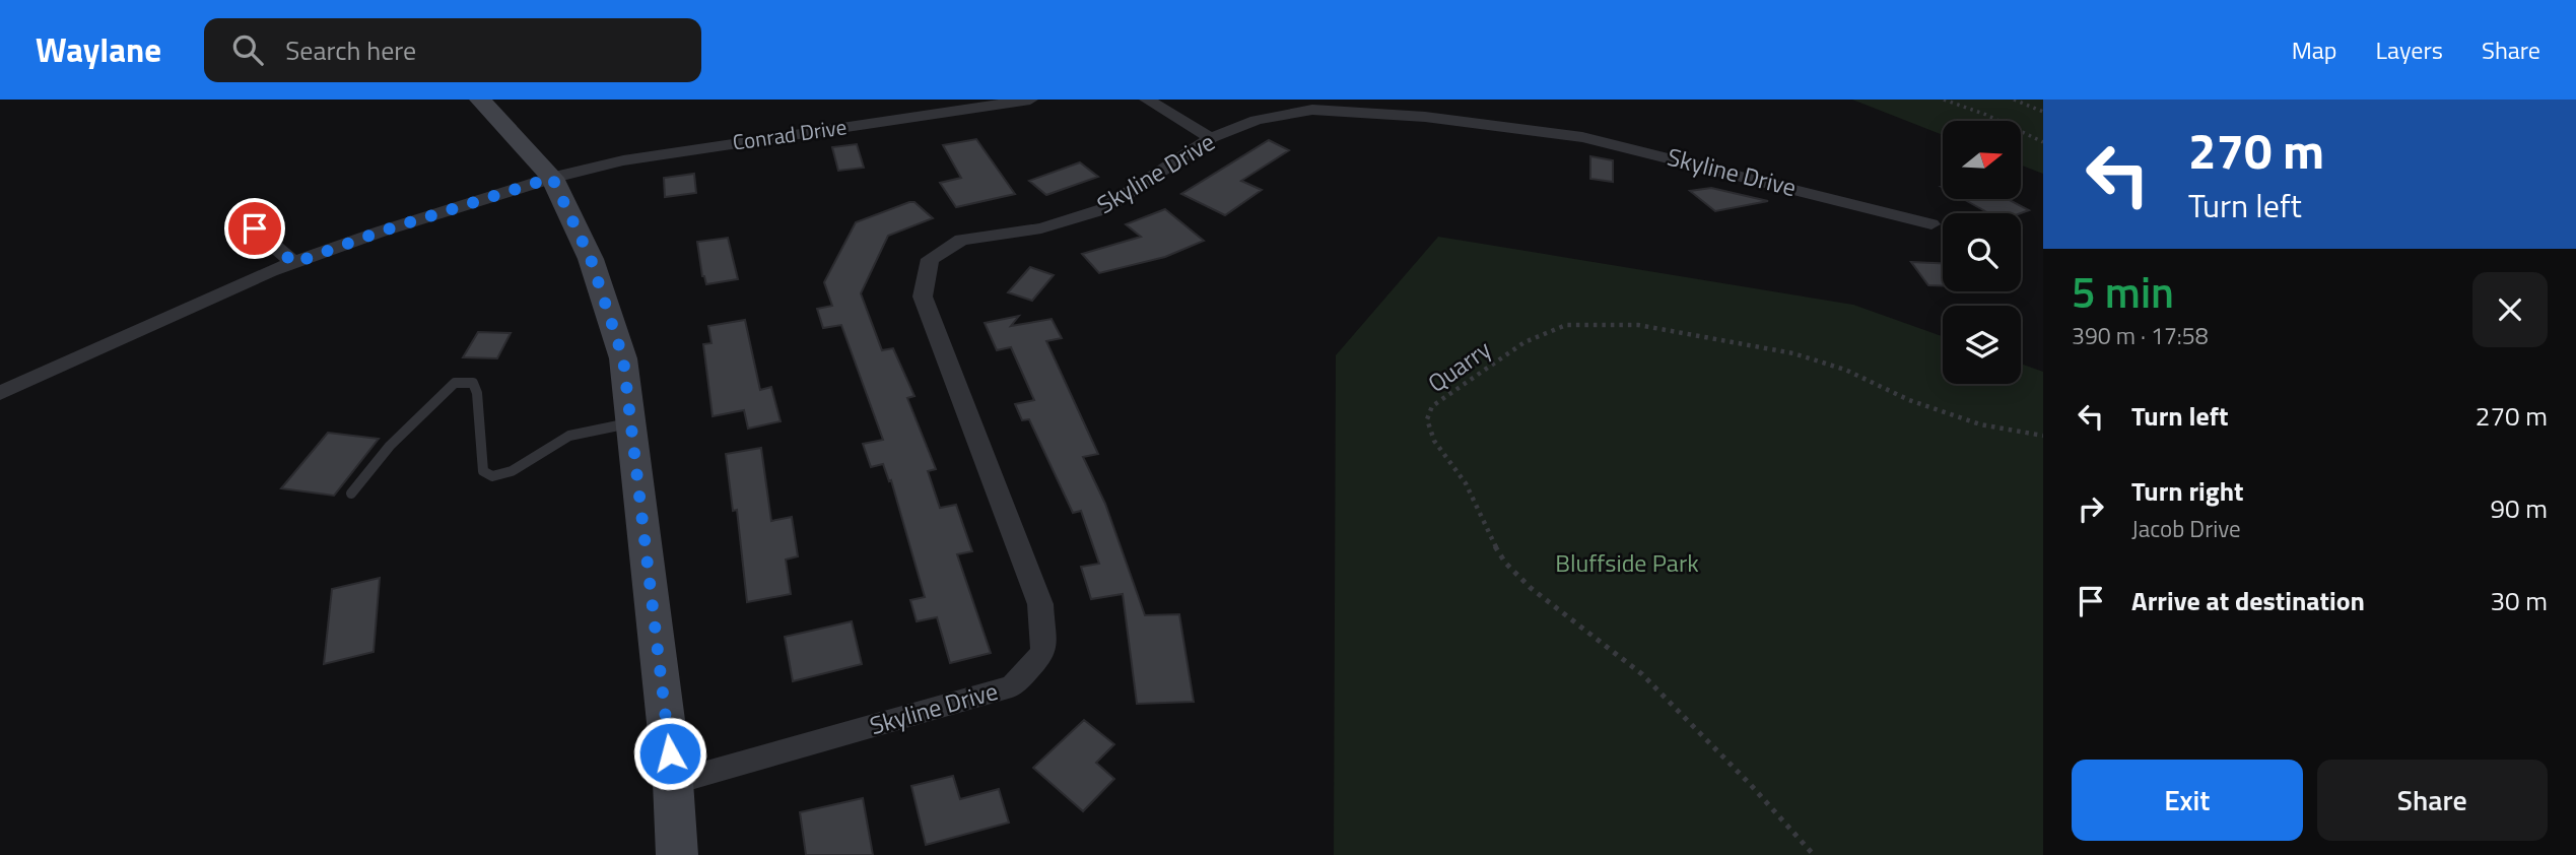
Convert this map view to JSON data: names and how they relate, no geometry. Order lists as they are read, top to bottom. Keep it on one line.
{"streets":{"street":["Conrad Drive","Skyline Drive"],"path":["Quarry"]},"parks":["Bluffside Park"],"north":"right","page":{"header":"Waylane","search":"Search here","nav":["Map","Layers","Share"],"turn":["270 m","Turn left"],"heading":["5 min","390 m · 17:58"],"list":[{"name":"Turn left","value":"270 m"},{"name":"Turn right","note":"Jacob Drive","value":"90 m"},{"name":"Arrive at destination","value":"30 m"}],"buttons":["Exit","Share"]}}
